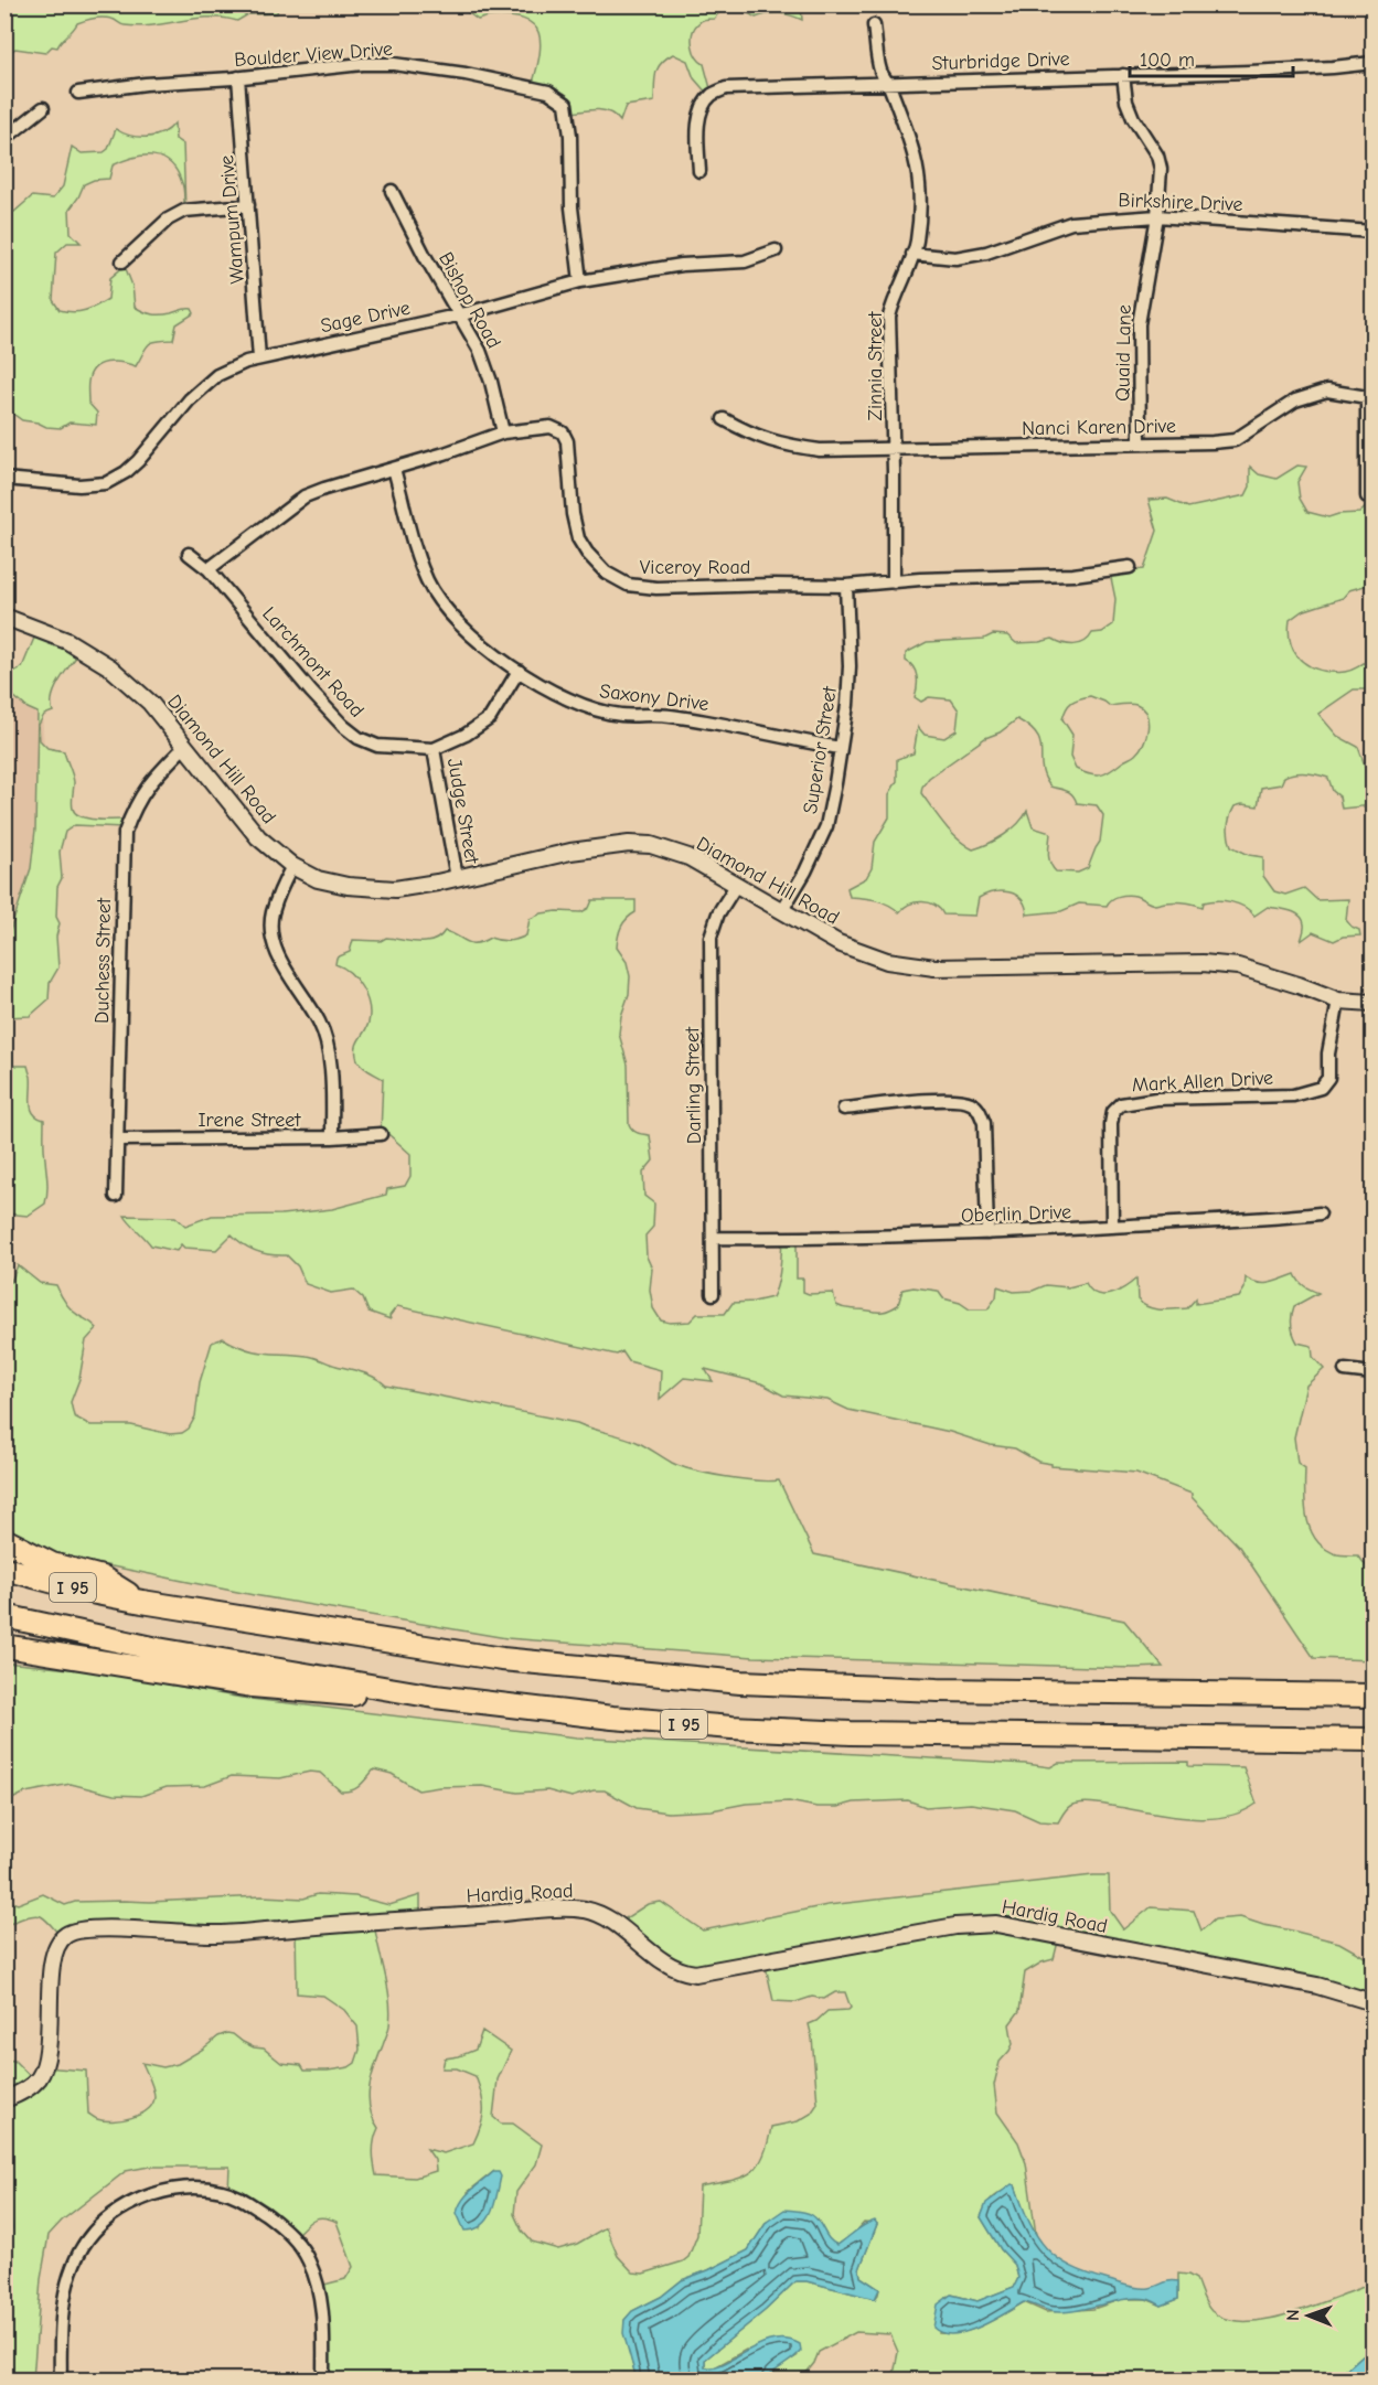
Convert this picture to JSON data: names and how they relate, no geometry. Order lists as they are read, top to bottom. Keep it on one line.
{"streets":{"highway":["I 95"],"street":["Boulder View Drive","Sturbridge Drive","Birkshire Drive","Wampum Drive","Bishop Road","Sage Drive","Quaid Lane","Zinnia Street","Nanci Karen Drive","Viceroy Road","Larchmont Road","Saxony Drive","Superior Street","Diamond Hill Road","Judge Street","Duchess Street","Mark Allen Drive","Darling Street","Irene Street","Oberlin Drive","Hardig Road"]},"crossings":[["Boulder View Drive","Wampum Drive"],["Boulder View Drive","Sage Drive"],["Sturbridge Drive","Quaid Lane"],["Sturbridge Drive","Zinnia Street"],["Birkshire Drive","Quaid Lane"],["Birkshire Drive","Zinnia Street"],["Wampum Drive","Sage Drive"],["Bishop Road","Sage Drive"],["Bishop Road","Viceroy Road"],["Quaid Lane","Nanci Karen Drive"],["Zinnia Street","Nanci Karen Drive"],["Zinnia Street","Viceroy Road"],["Viceroy Road","Larchmont Road"],["Viceroy Road","Saxony Drive"],["Viceroy Road","Superior Street"],["Larchmont Road","Saxony Drive"],["Larchmont Road","Judge Street"],["Saxony Drive","Superior Street"],["Superior Street","Diamond Hill Road"],["Diamond Hill Road","Judge Street"],["Diamond Hill Road","Duchess Street"],["Diamond Hill Road","Mark Allen Drive"],["Diamond Hill Road","Darling Street"],["Duchess Street","Irene Street"],["Mark Allen Drive","Oberlin Drive"],["Darling Street","Oberlin Drive"]],"scale_bar":"100 m","north":"left"}
